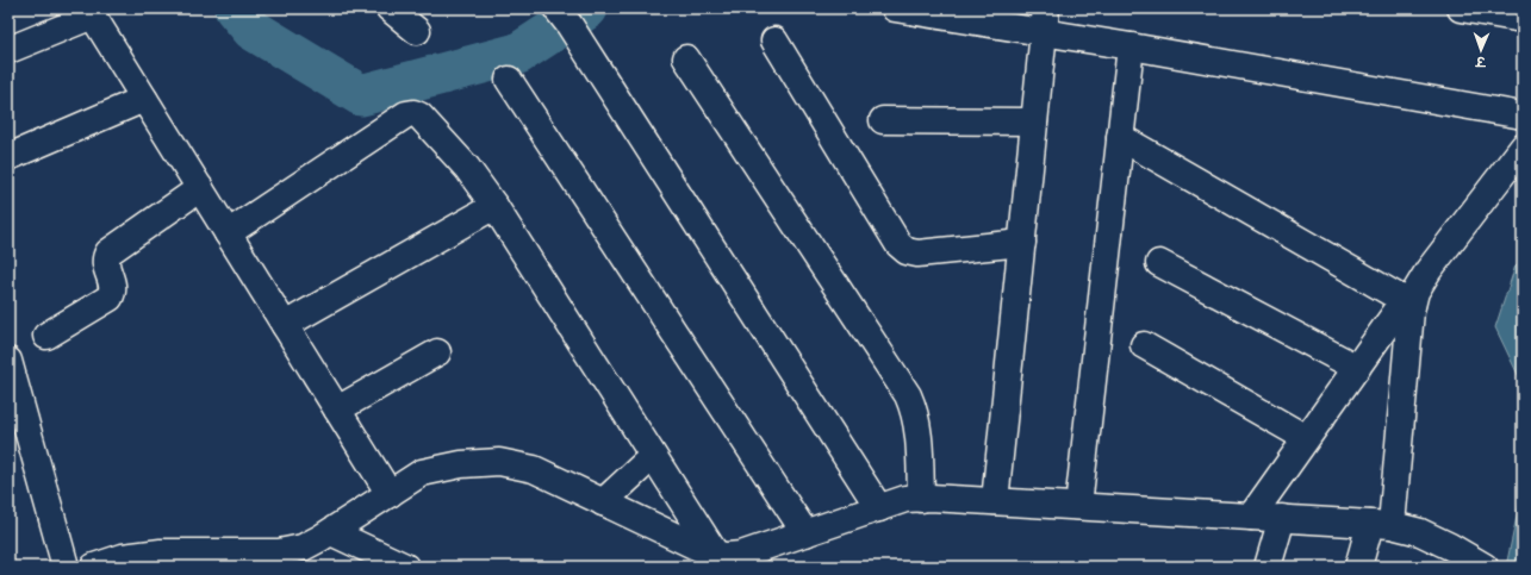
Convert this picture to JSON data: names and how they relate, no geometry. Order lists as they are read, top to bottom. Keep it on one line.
{"north":"bottom"}
